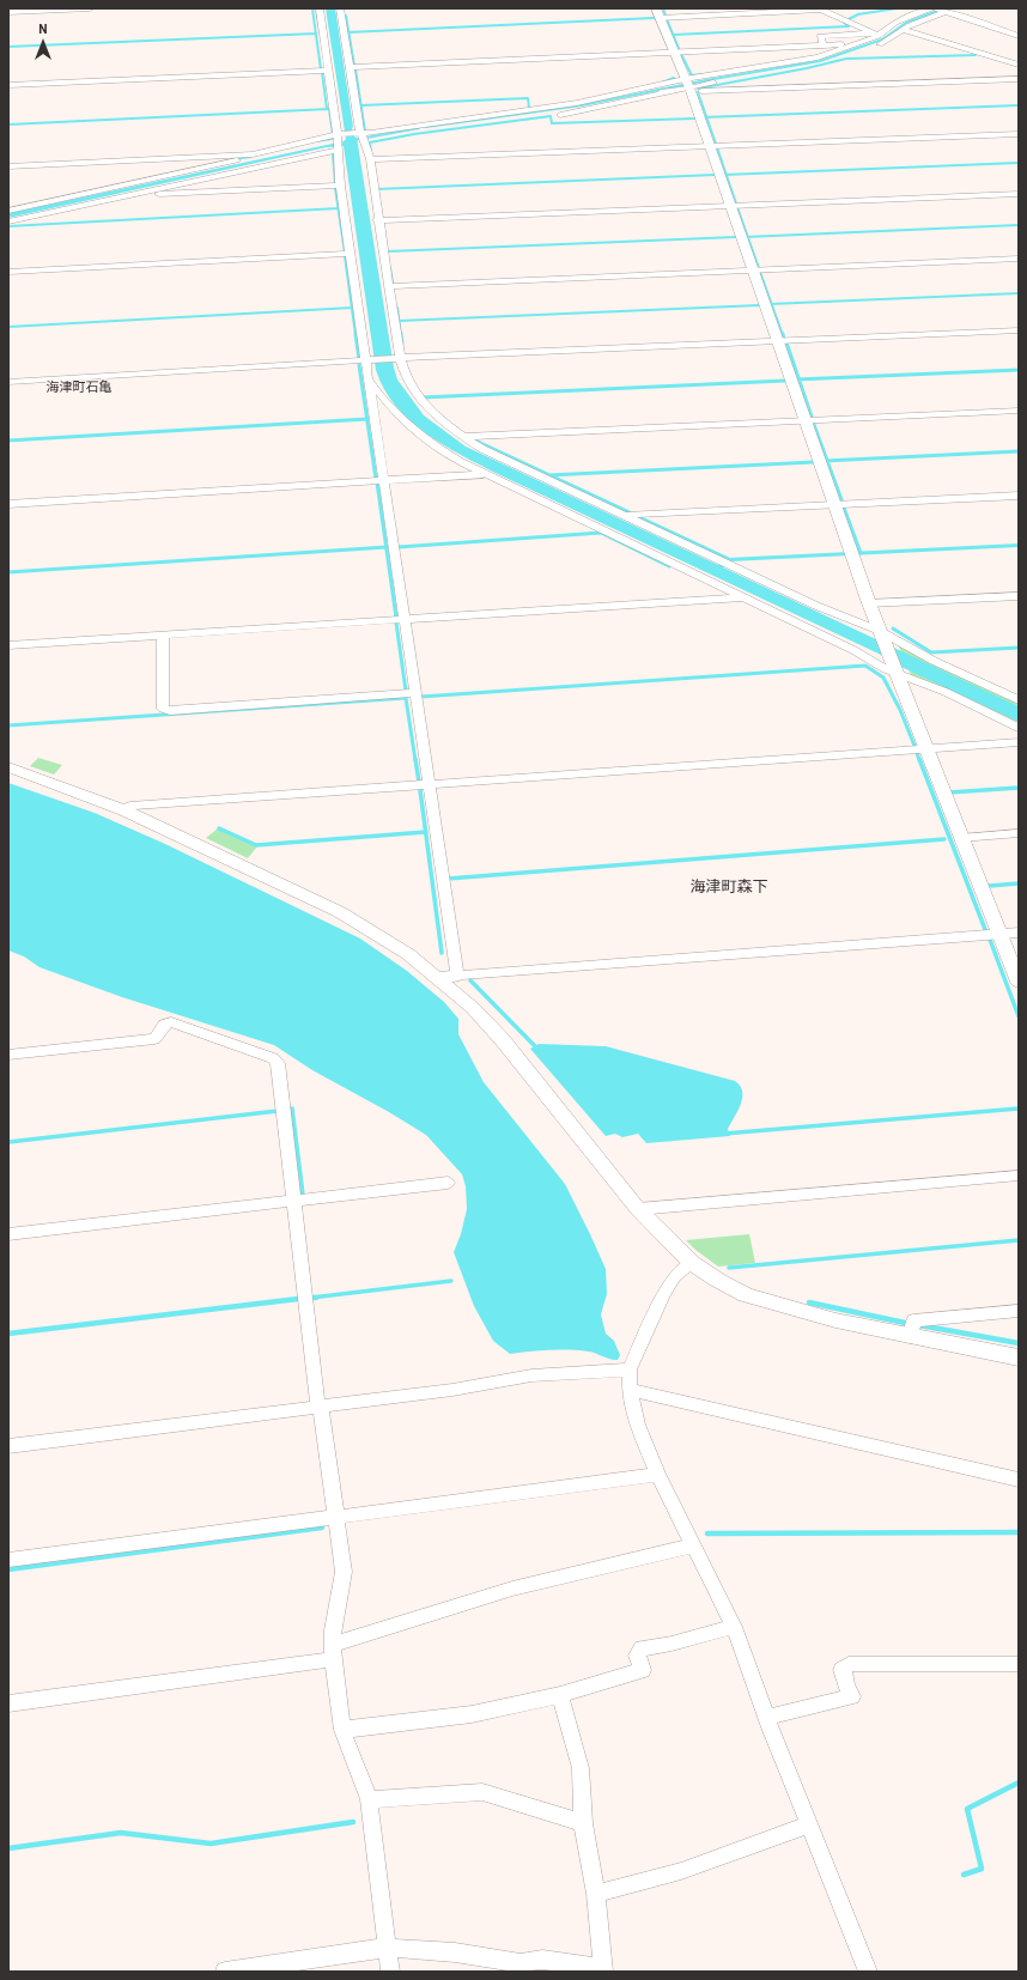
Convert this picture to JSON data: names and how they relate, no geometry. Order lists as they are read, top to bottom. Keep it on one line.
{"districts":["海津町石亀","海津町森下"],"north":"top"}
